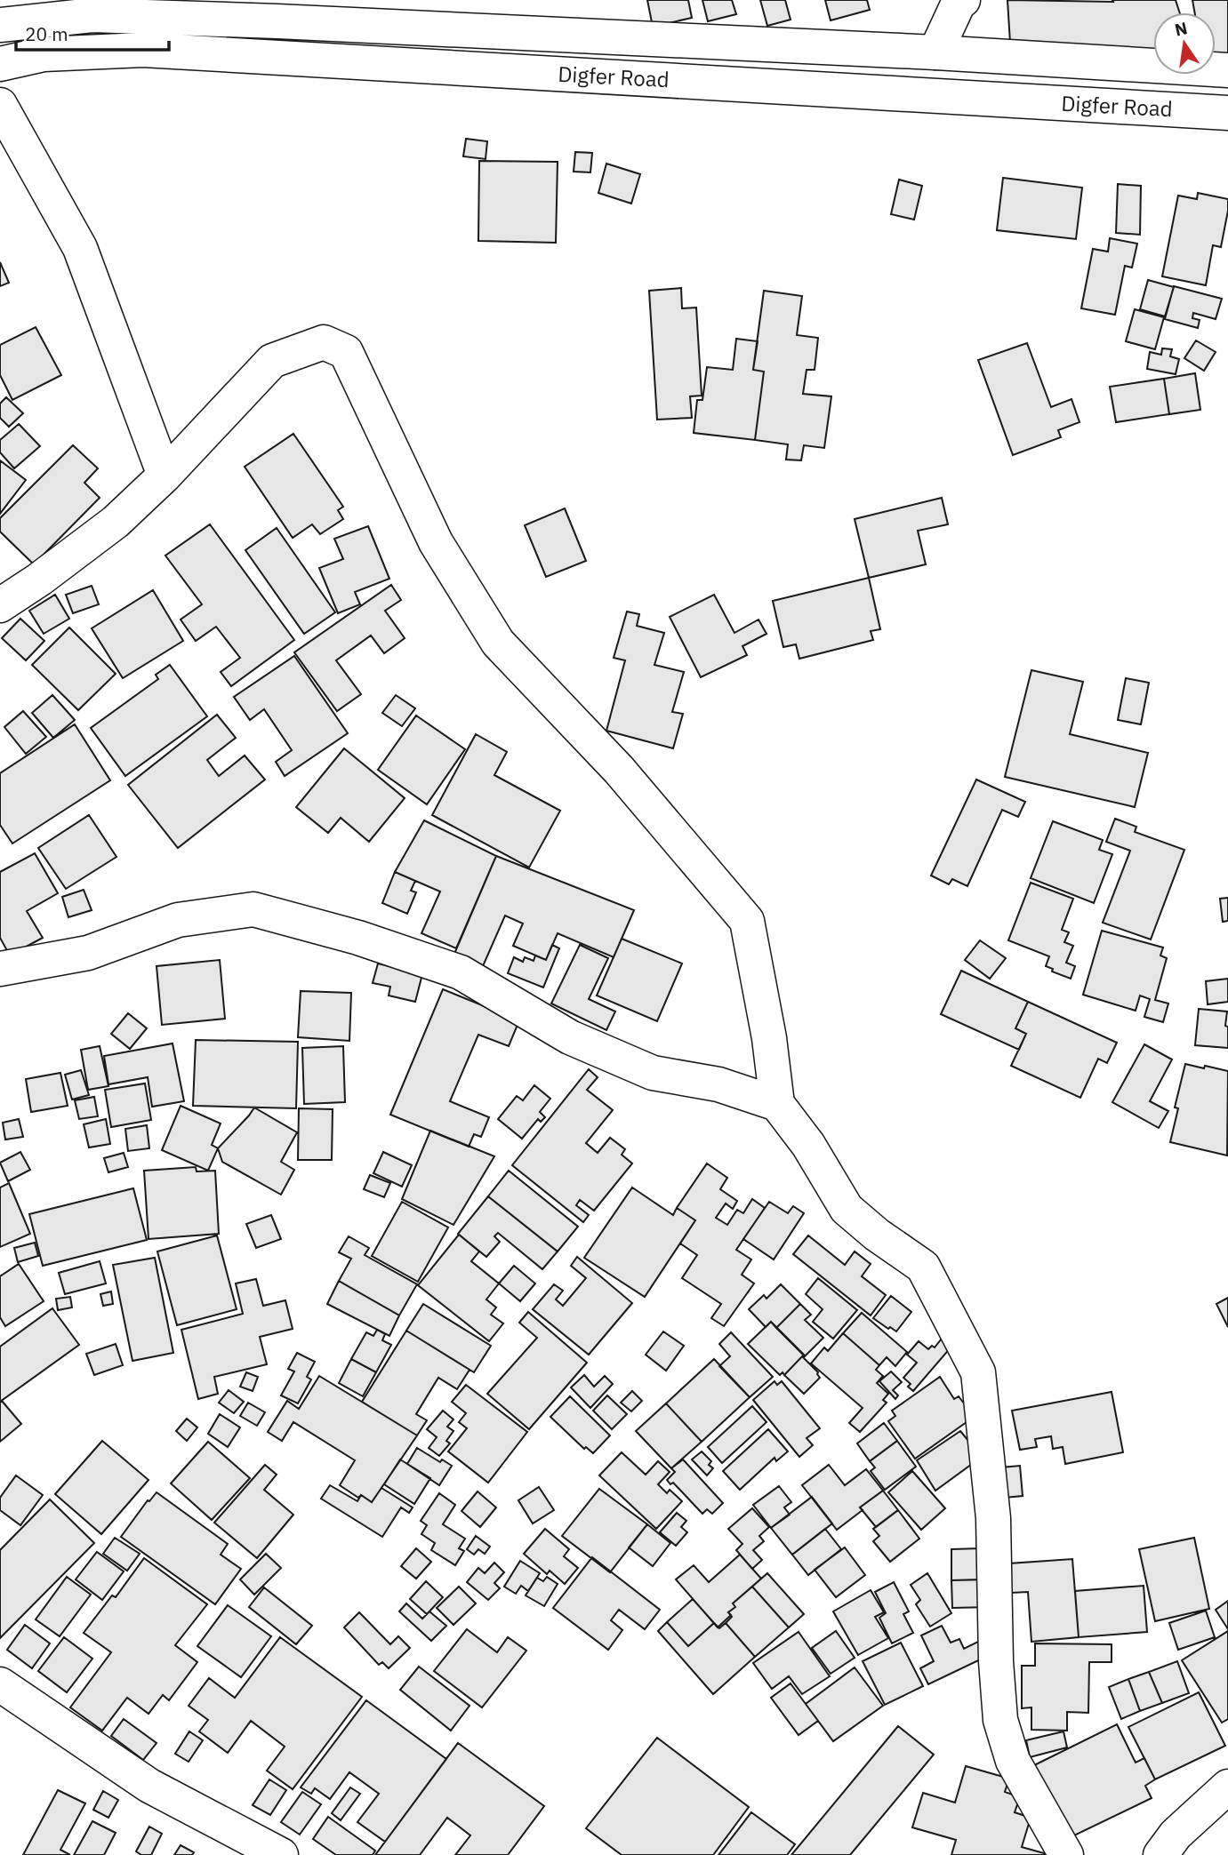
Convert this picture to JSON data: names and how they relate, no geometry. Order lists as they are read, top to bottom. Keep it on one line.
{"streets":{"street":["Digfer Road"]},"scale_bar":"20 m","north":"top"}
